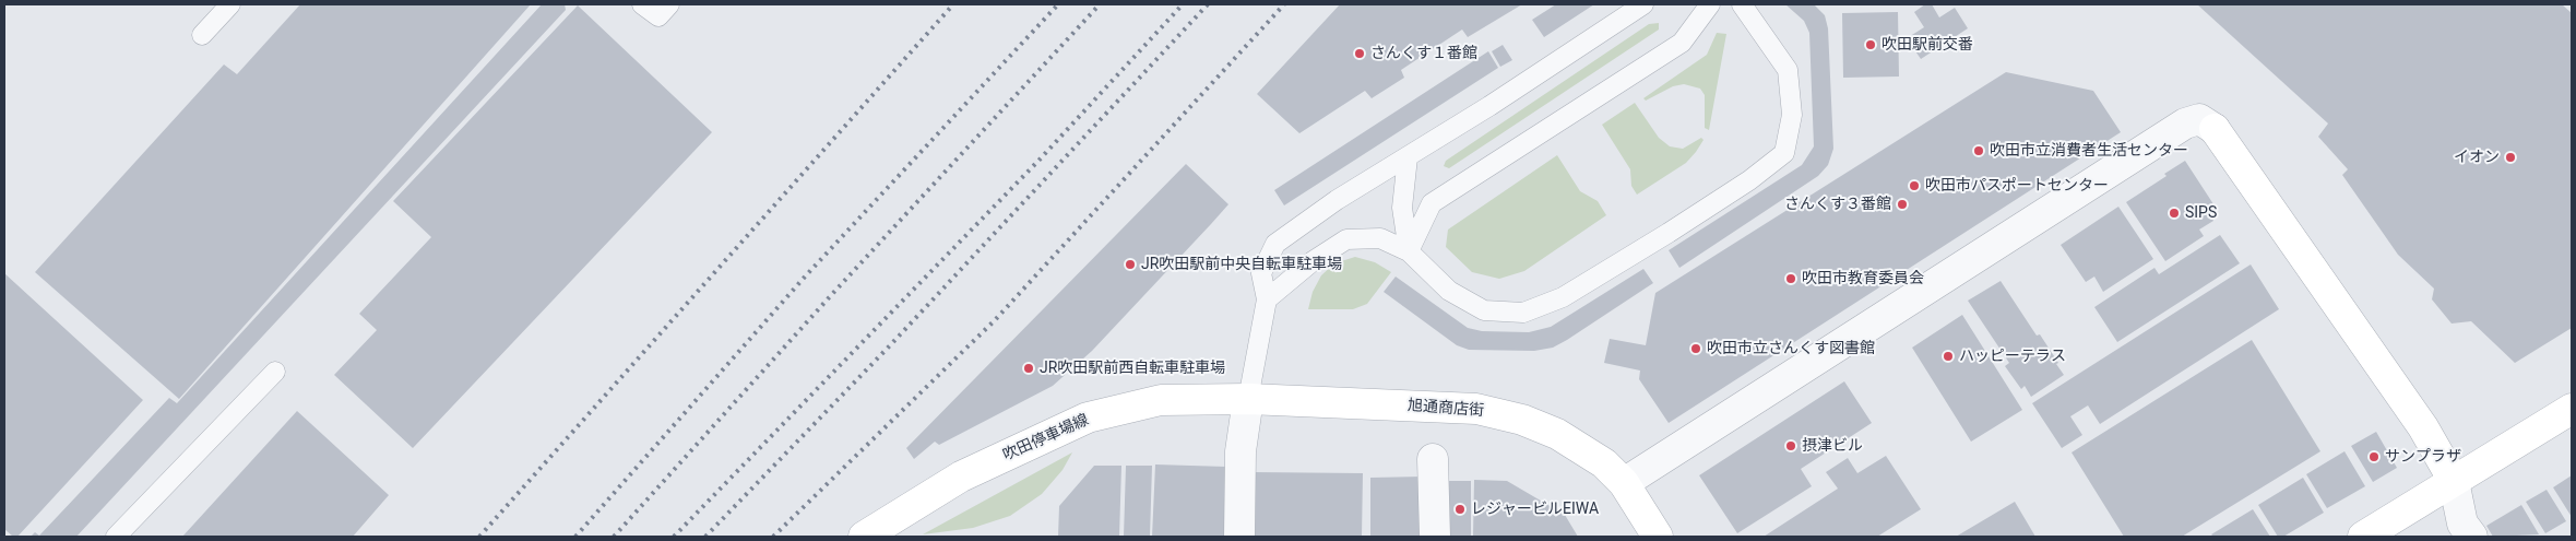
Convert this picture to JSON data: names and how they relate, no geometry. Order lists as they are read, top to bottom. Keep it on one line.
{"streets":{"street":["旭通商店街","吹田停車場線"]},"crossings":[["旭通商店街","吹田停車場線"]],"places":["吹田駅前交番","さんくす１番館","吹田市立消費者生活センター","イオン","吹田市パスポートセンター","さんくす３番館","SIPS","JR吹田駅前中央自転車駐車場","吹田市教育委員会","吹田市立さんくす図書館","ハッピーテラス","JR吹田駅前西自転車駐車場","摂津ビル","サンプラザ","レジャービルEIWA"]}
